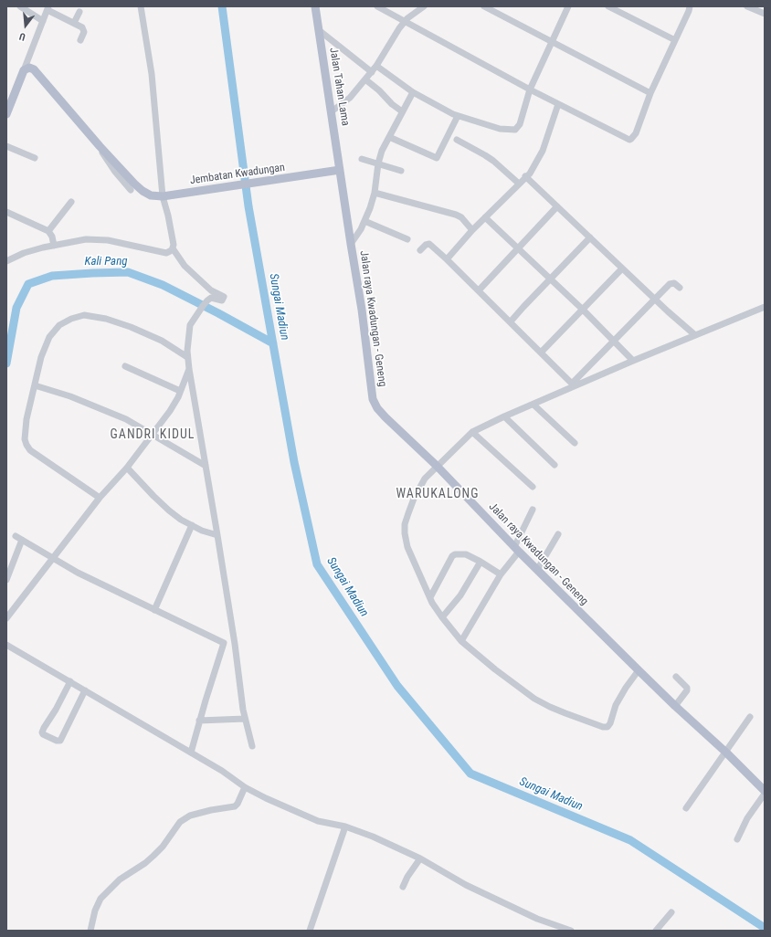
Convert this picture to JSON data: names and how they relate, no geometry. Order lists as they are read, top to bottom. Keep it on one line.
{"streets":{"main road":["Jalan Tahan Lama","Jembatan Kwadungan","Jalan raya Kwadungan - Geneng"]},"crossings":[["Jalan Tahan Lama","Jembatan Kwadungan"],["Jalan Tahan Lama","Jalan raya Kwadungan - Geneng"],["Jembatan Kwadungan","Jalan raya Kwadungan - Geneng"]],"districts":["GANDRI KIDUL","WARUKALONG"],"water":["Kali Pang","Sungai Madiun"],"north":"bottom"}
